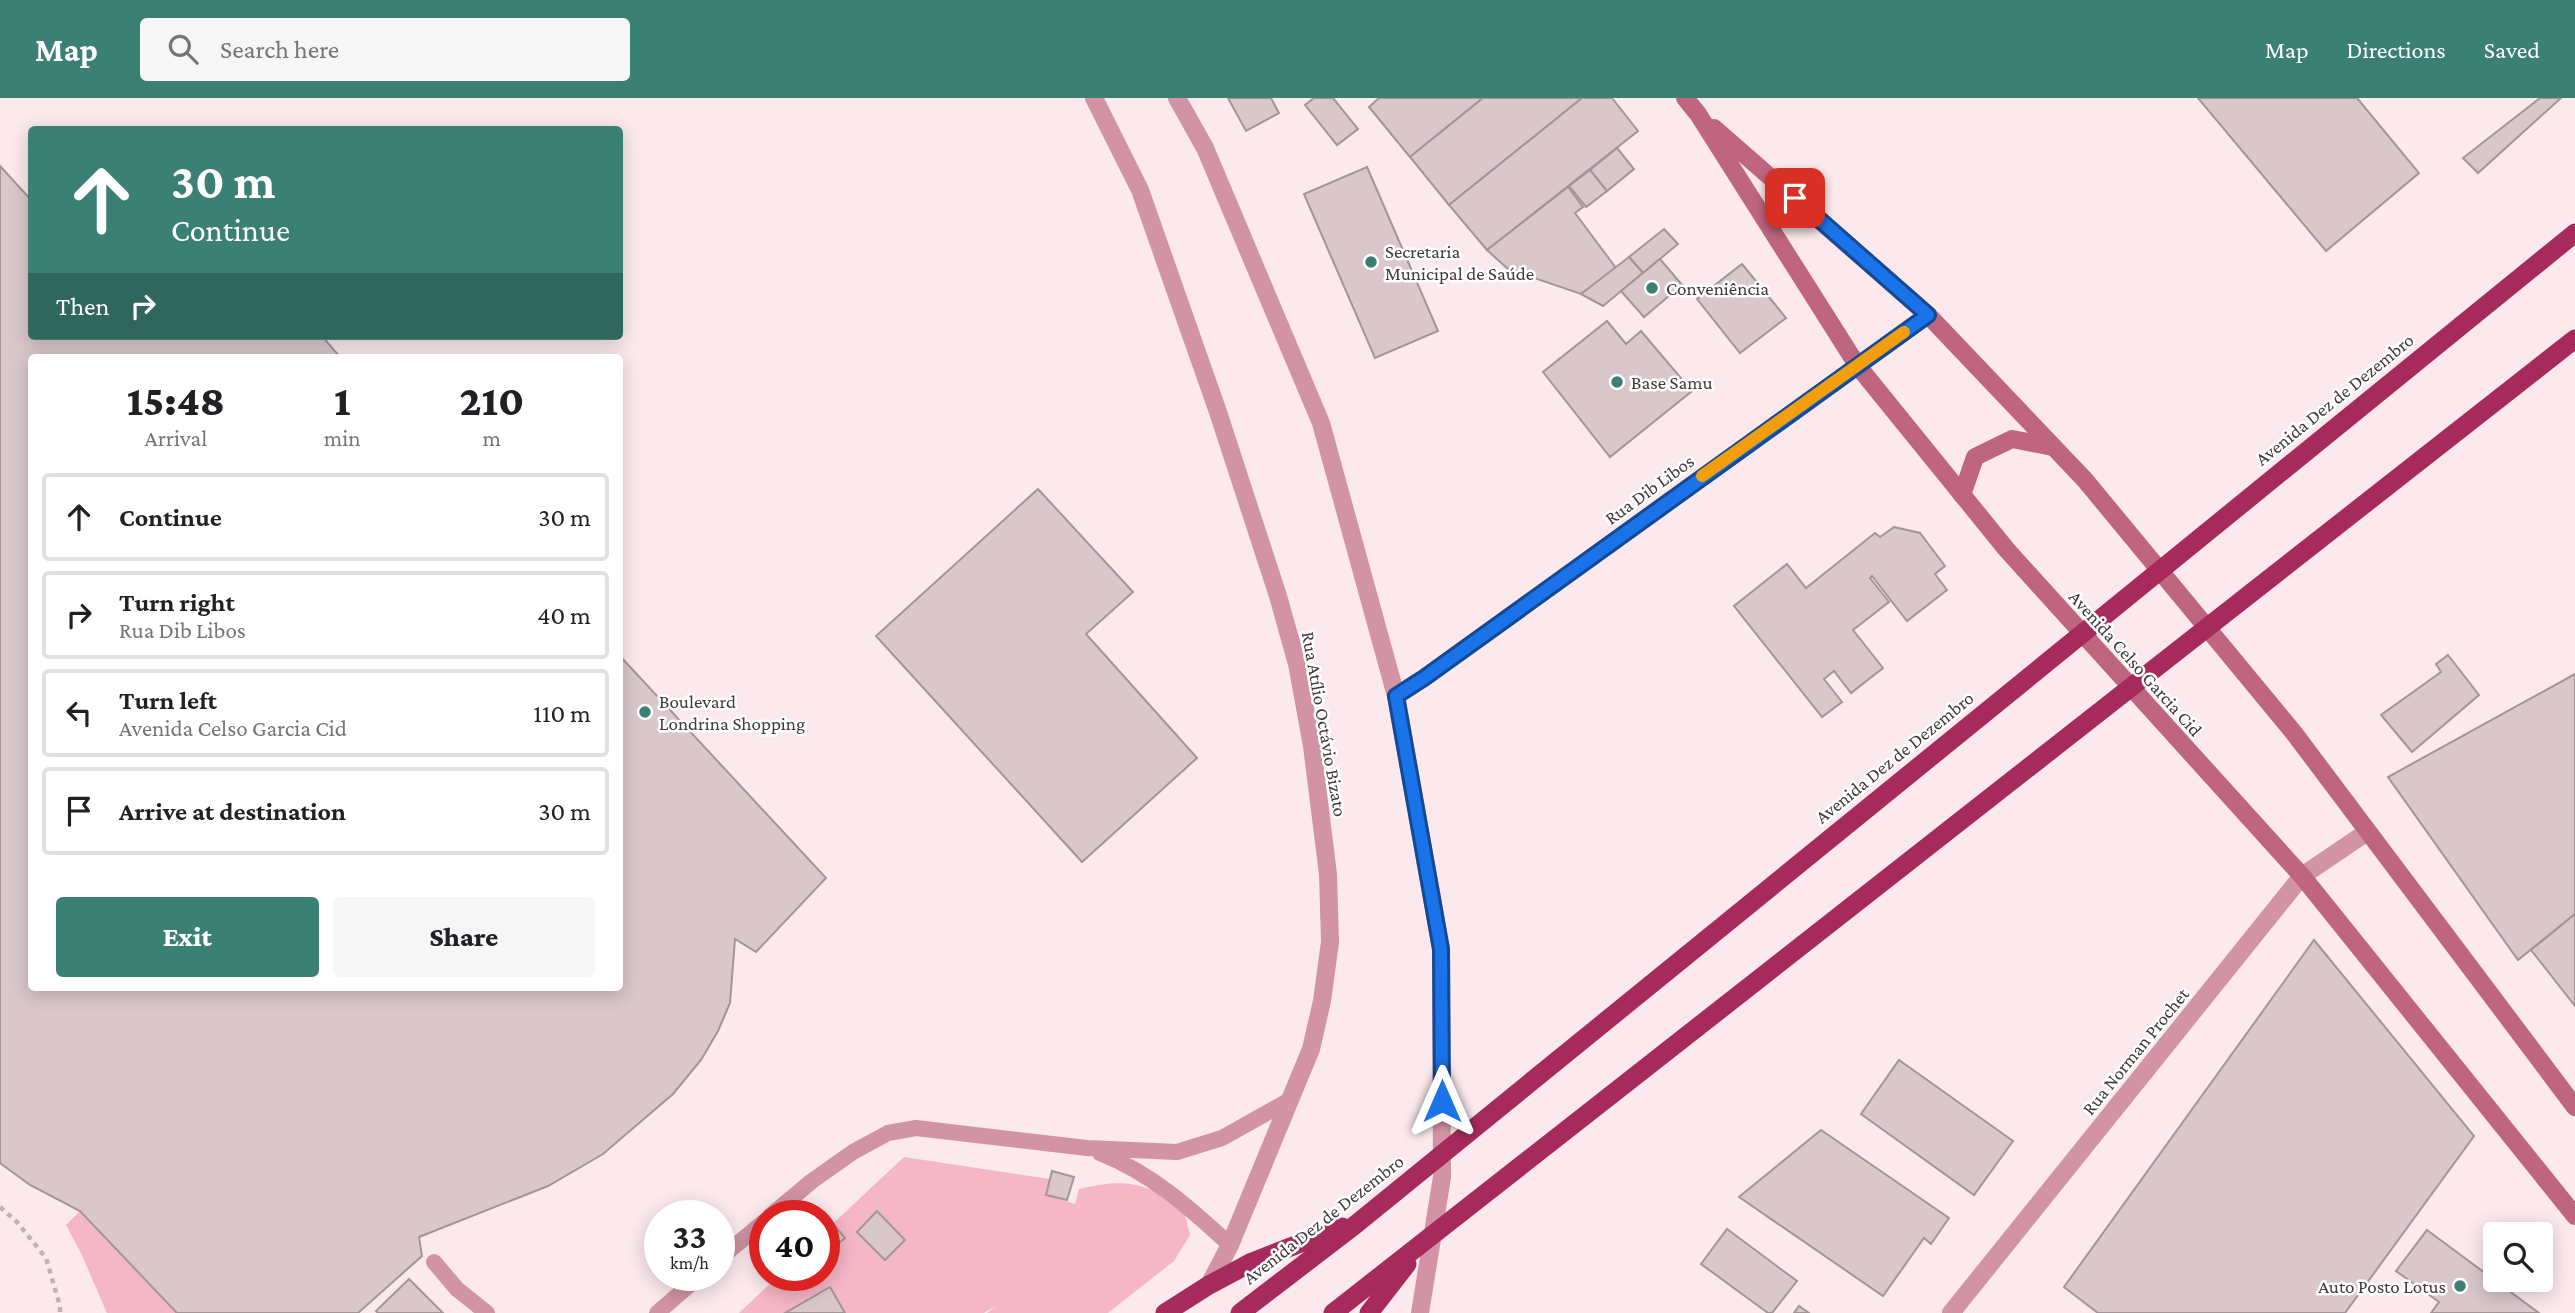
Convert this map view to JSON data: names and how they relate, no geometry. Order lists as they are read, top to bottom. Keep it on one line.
{"streets":{"highway":["Avenida Dez de Dezembro"],"main road":["Avenida Celso Garcia Cid"],"street":["Rua Dib Libos","Rua Atílio Octávio Bizato","Rua Norman Prochet"]},"crossings":[["Rua Dib Libos","Avenida Celso Garcia Cid"],["Avenida Celso Garcia Cid","Rua Norman Prochet"]],"places":["Secretaria Municipal de Saúde","Conveniência","Base Samu","Boulevard Londrina Shopping","Auto Posto Lotus"],"page":{"header":"Map","search":"Search here","nav":["Map","Directions","Saved"],"turn":["30 m","Continue"],"then":"Then","eta":["15:48","Arrival","1","min","210","m"],"list":[{"name":"Continue","value":"30 m"},{"name":"Turn right","note":"Rua Dib Libos","value":"40 m"},{"name":"Turn left","note":"Avenida Celso Garcia Cid","value":"110 m"},{"name":"Arrive at destination","value":"30 m"}],"buttons":["Exit","Share"],"speed":"33 km/h","limit":"40"}}
